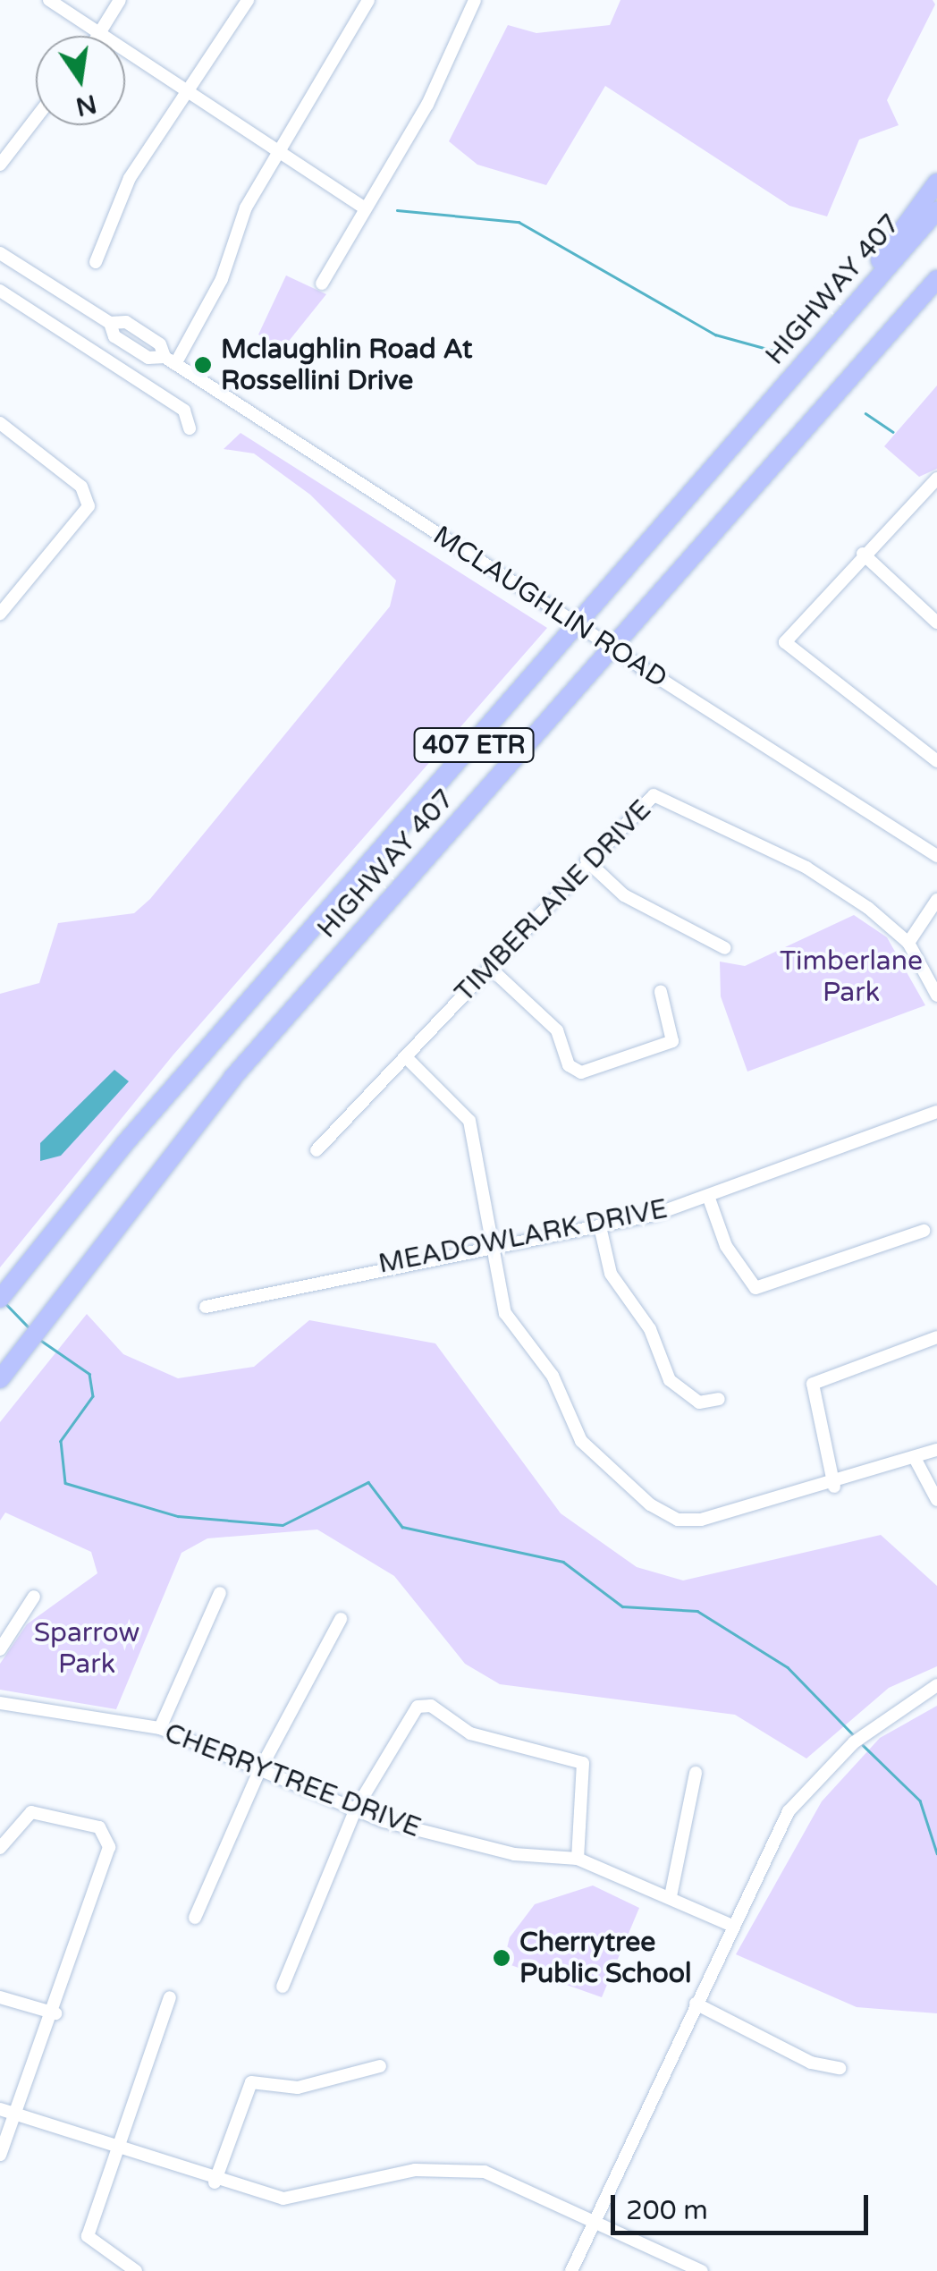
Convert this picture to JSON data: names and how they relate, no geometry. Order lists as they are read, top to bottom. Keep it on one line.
{"streets":{"highway":["HIGHWAY 407","407 ETR"],"street":["MCLAUGHLIN ROAD","TIMBERLANE DRIVE","MEADOWLARK DRIVE","CHERRYTREE DRIVE"]},"parks":["Timberlane Park","Sparrow Park"],"places":["Mclaughlin Road At Rossellini Drive","Cherrytree Public School"],"scale_bar":"200 m","north":"bottom"}
